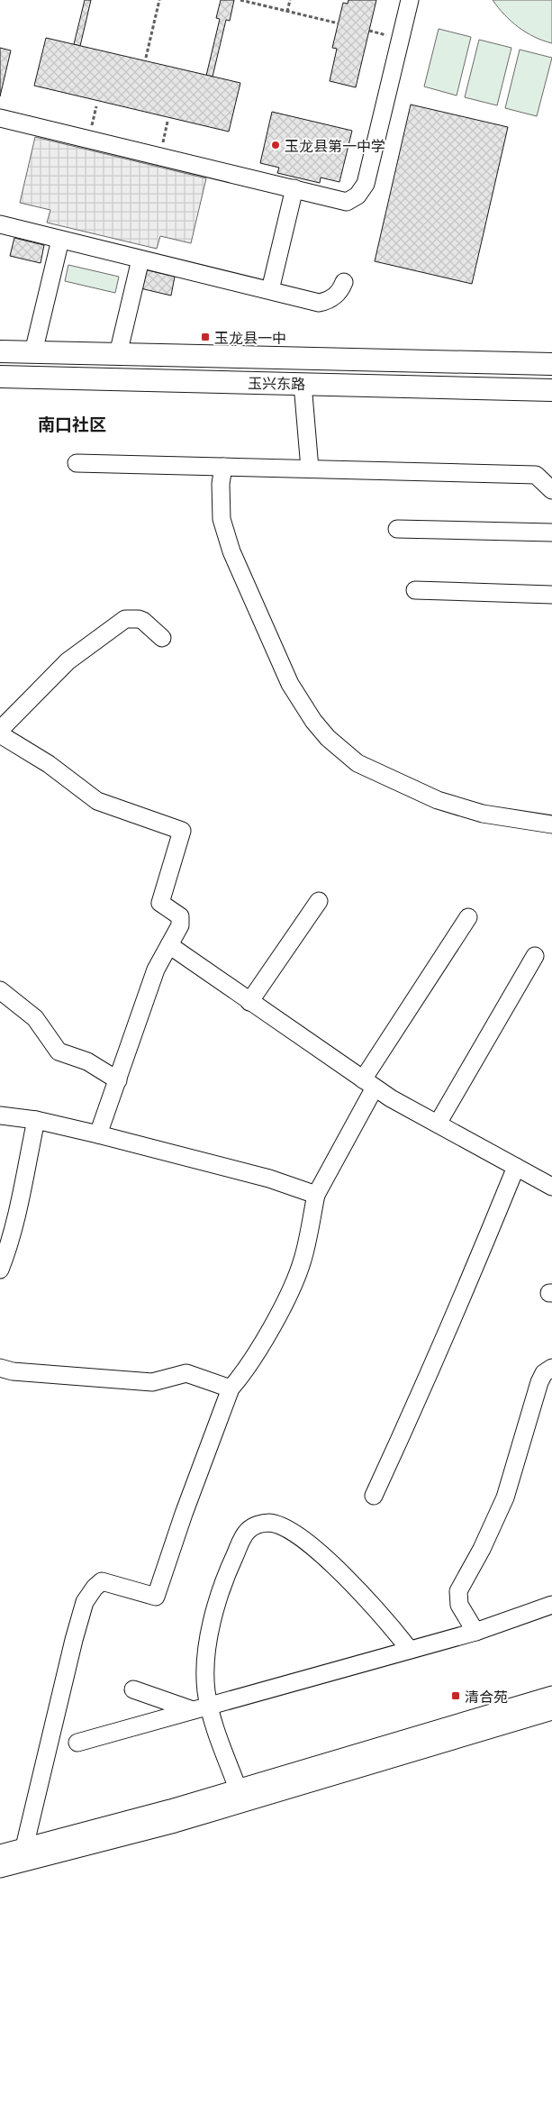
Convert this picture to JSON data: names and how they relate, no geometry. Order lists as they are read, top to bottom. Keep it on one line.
{"streets":{"main road":["玉兴东路"]},"districts":["南口社区"],"places":{"other":["玉龙县第一中学"],"transit":["玉龙县一中","清合苑"]}}
